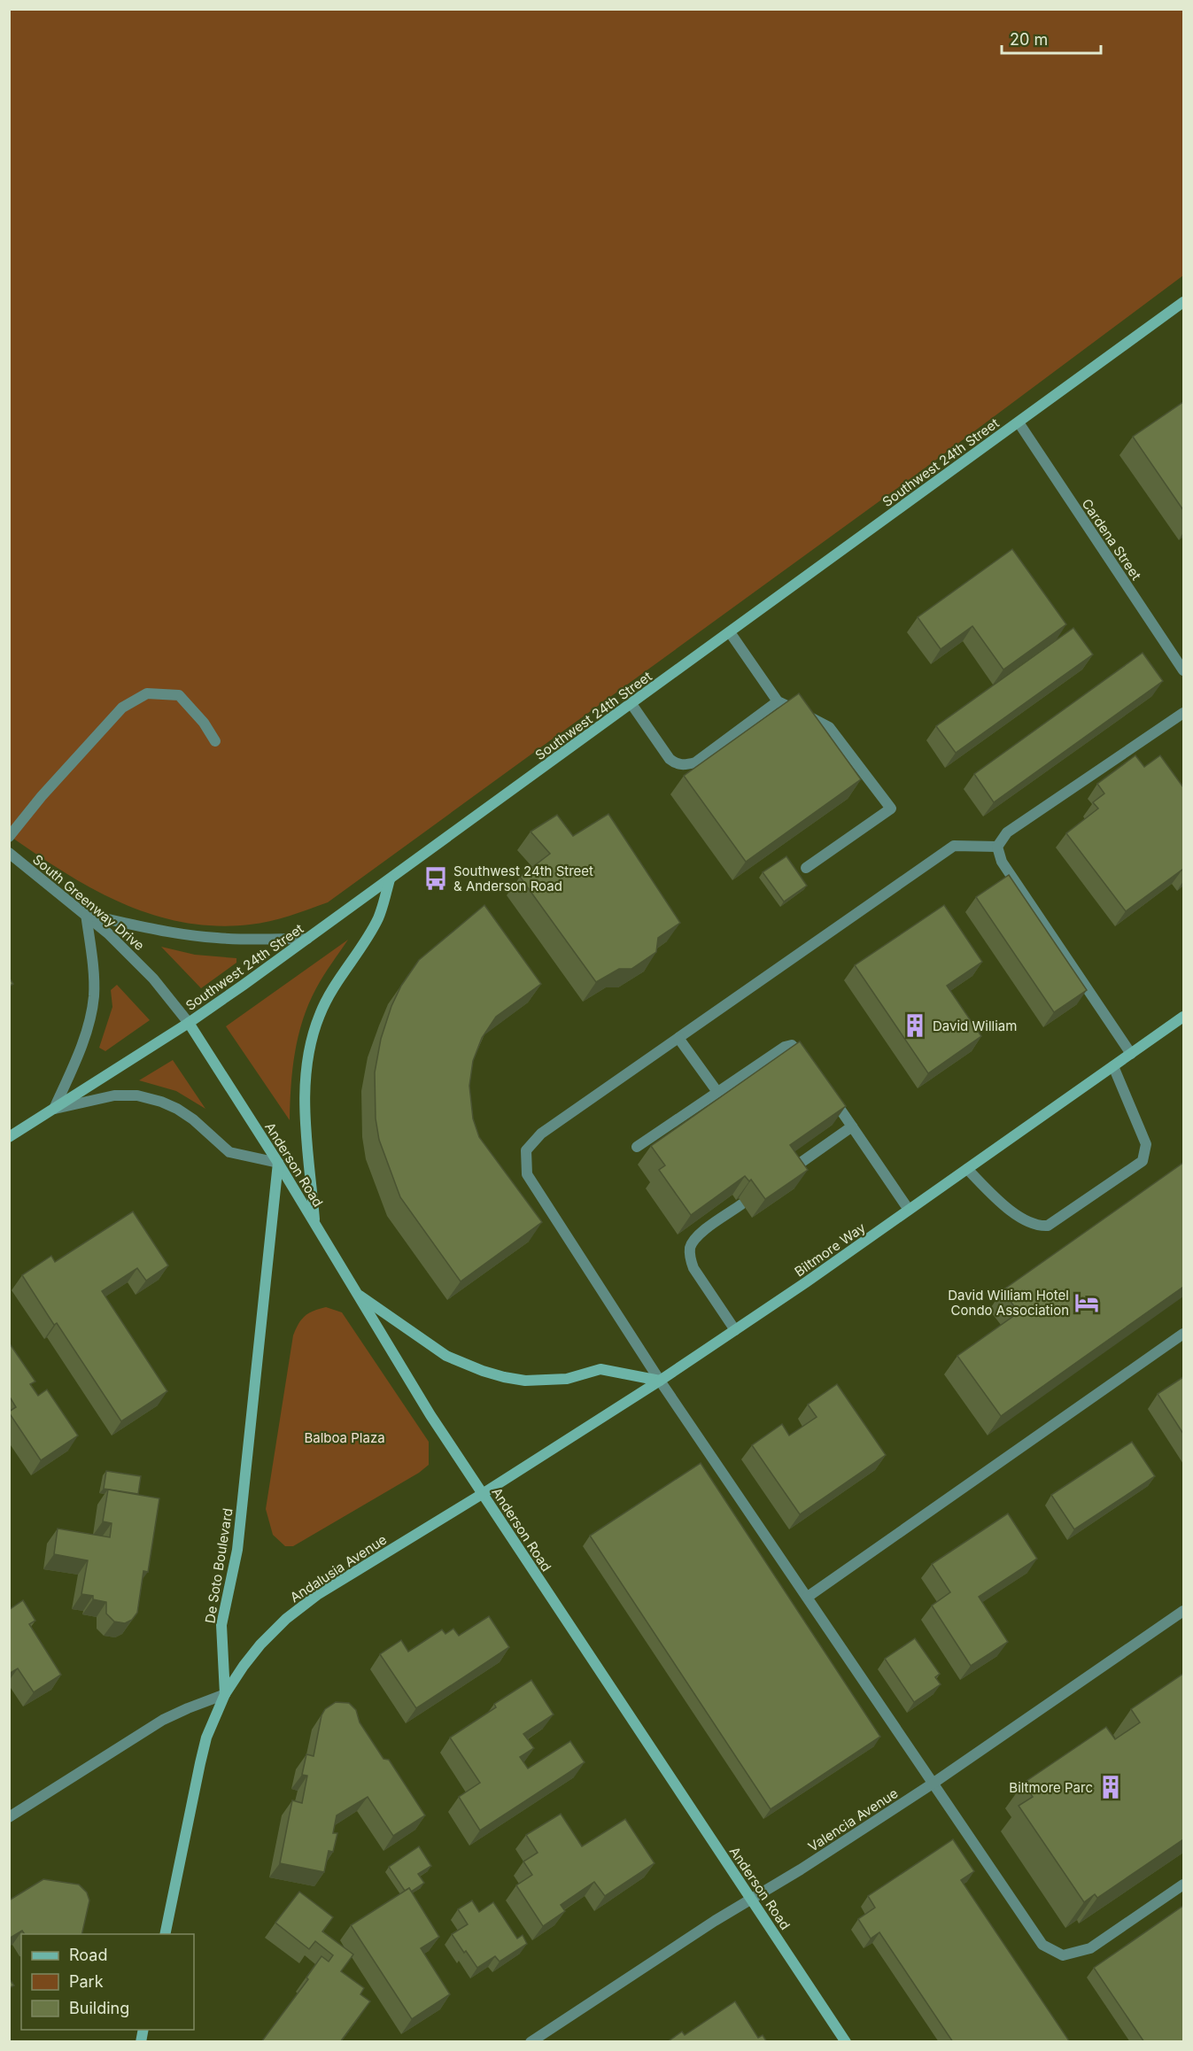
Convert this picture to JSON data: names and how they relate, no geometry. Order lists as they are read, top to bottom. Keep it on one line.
{"streets":{"street":["Southwest 24th Street","Cardena Street","South Greenway Drive","Anderson Road","Biltmore Way","De Soto Boulevard","Andalusia Avenue","Valencia Avenue"]},"crossings":[["Southwest 24th Street","Cardena Street"],["Southwest 24th Street","South Greenway Drive"],["Southwest 24th Street","Anderson Road"],["South Greenway Drive","Anderson Road"],["Anderson Road","Biltmore Way"],["Anderson Road","De Soto Boulevard"],["Anderson Road","Andalusia Avenue"],["Anderson Road","Valencia Avenue"],["Biltmore Way","Andalusia Avenue"],["De Soto Boulevard","Andalusia Avenue"]],"parks":["Balboa Plaza"],"places":{"bus stop":["Southwest 24th Street & Anderson Road"],"building":["David William","Biltmore Parc"],"hotel":["David William Hotel Condo Association"]},"legend":["Road","Park","Building"],"scale_bar":"20 m"}
